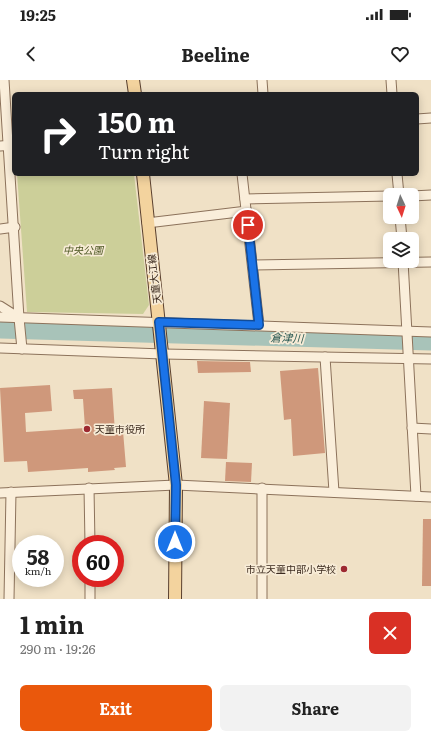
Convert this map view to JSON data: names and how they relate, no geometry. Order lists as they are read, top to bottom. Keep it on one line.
{"streets":{"main road":["天童大江線"]},"water":["倉津川"],"parks":["中央公園"],"places":["天童市役所","市立天童中部小学校"],"north":"bottom","page":{"status":"19:25","header":"Beeline","turn":["150 m","Turn right"],"speed":"58 km/h","limit":"60","heading":["1 min","290 m · 19:26"],"buttons":["Exit","Share"]}}
